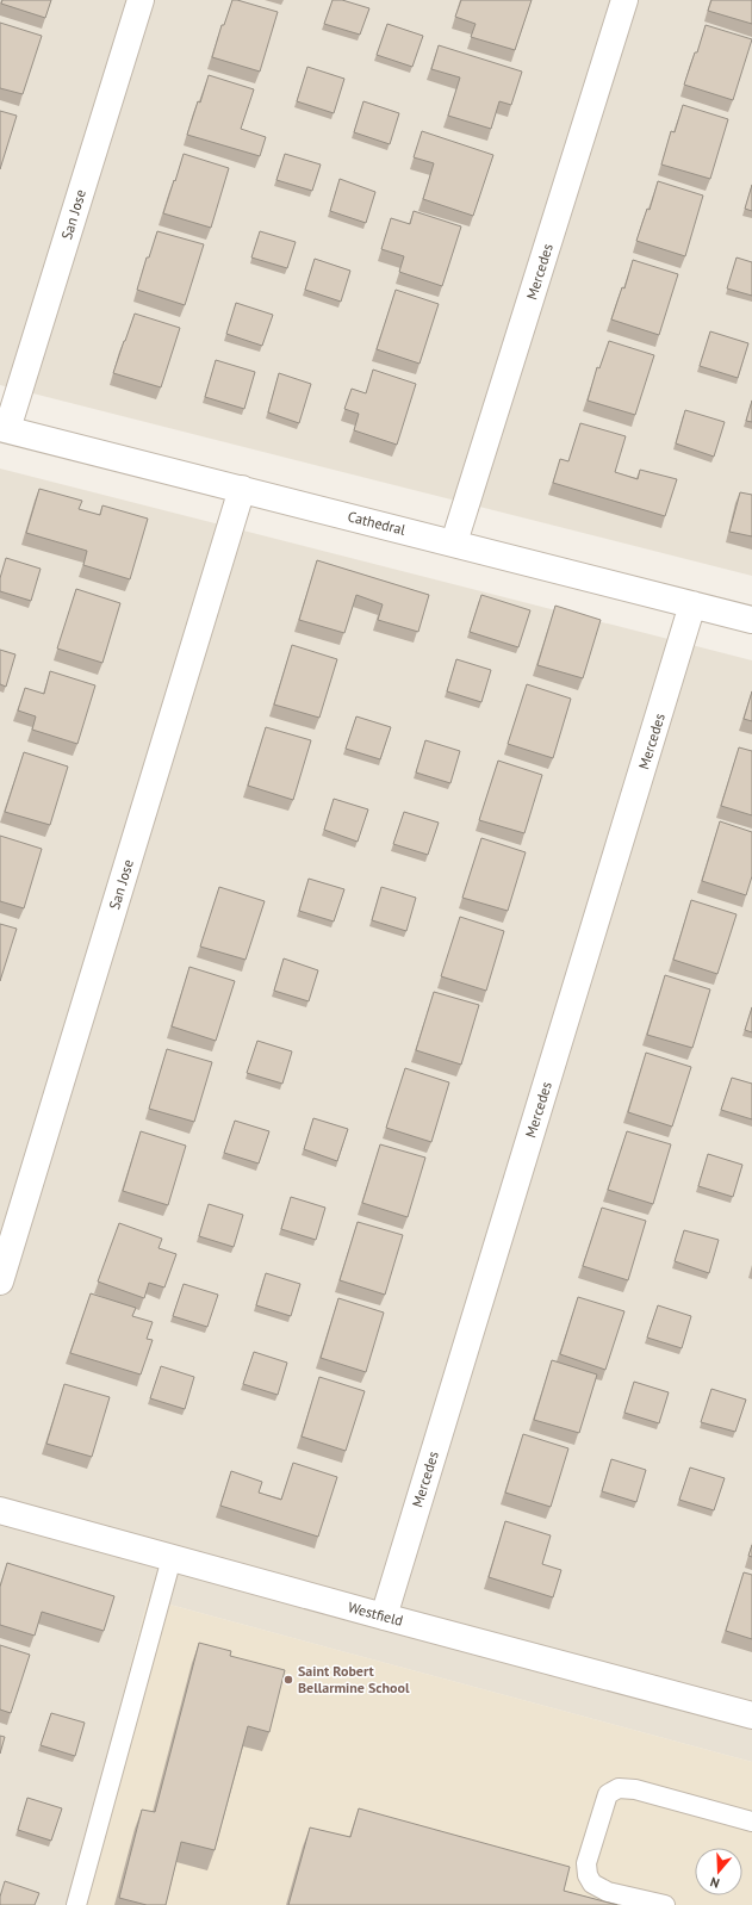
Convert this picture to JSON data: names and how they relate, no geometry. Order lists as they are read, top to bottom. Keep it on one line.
{"streets":{"street":["San Jose","Mercedes","Cathedral","Westfield"]},"crossings":[["San Jose","Cathedral"],["Mercedes","Cathedral"],["Mercedes","Westfield"]],"places":["Saint Robert Bellarmine School"],"north":"bottom"}
